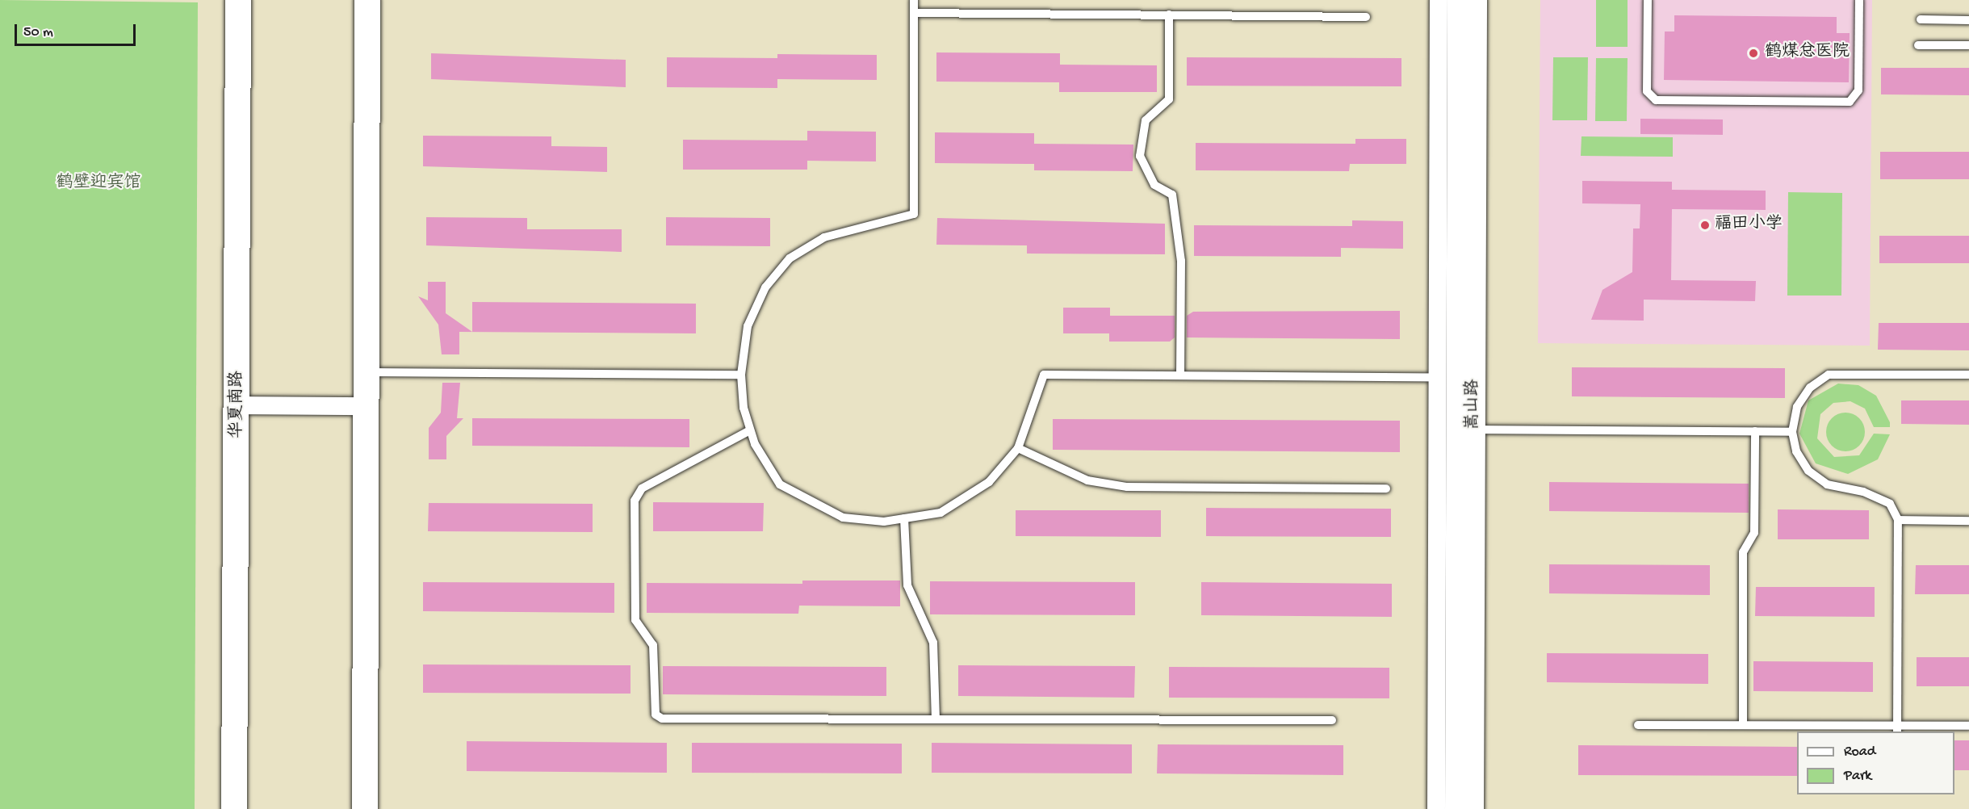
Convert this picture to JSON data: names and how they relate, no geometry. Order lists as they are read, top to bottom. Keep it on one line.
{"streets":{"main road":["华夏南路"],"street":["嵩山路"]},"parks":["鹤壁迎宾馆"],"places":["鹤煤总医院","福田小学"],"legend":["Road","Park"],"scale_bar":"50 m"}
